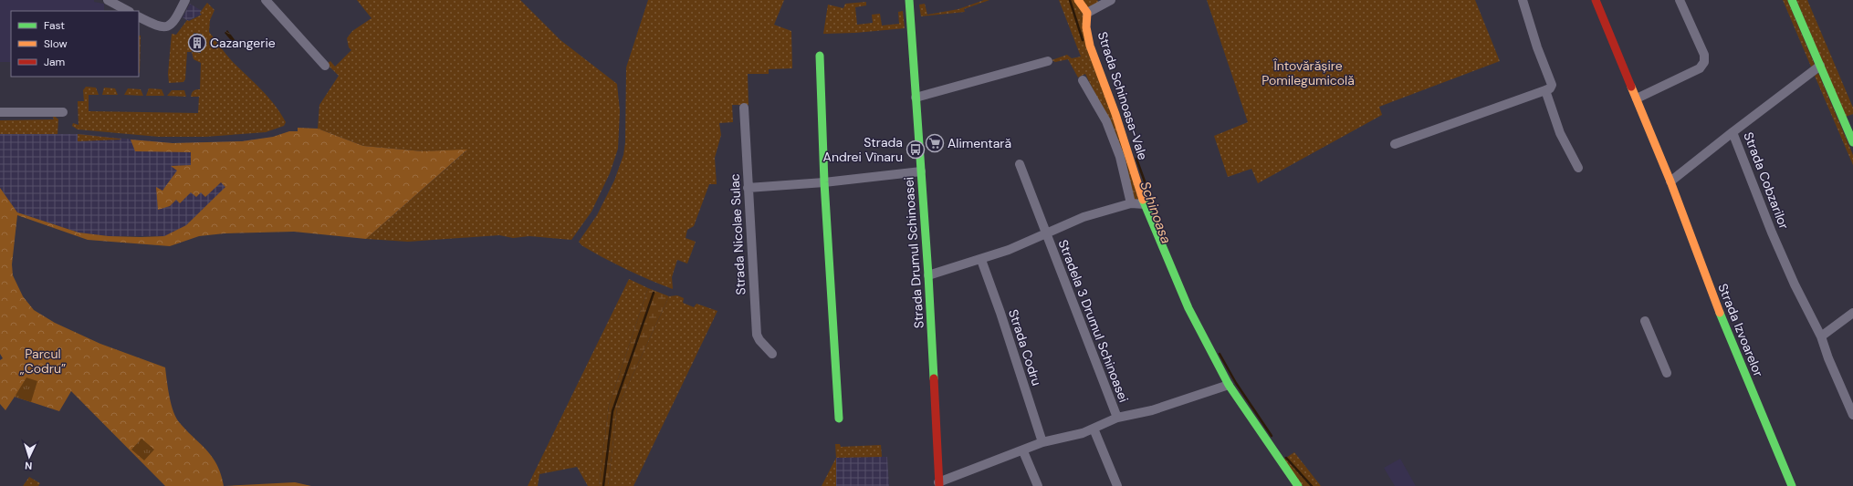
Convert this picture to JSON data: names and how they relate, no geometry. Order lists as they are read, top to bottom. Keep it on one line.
{"streets":{"street":["Strada Schinoasa-Vale","Strada Cobzarilor","Strada Nicolae Sulac","Strada Drumul Schinoasei","Stradela 3 Drumul Schinoasei","Strada Izvoarelor","Strada Codru"]},"crossings":[["Strada Schinoasa-Vale","Stradela 3 Drumul Schinoasei"],["Strada Drumul Schinoasei","Stradela 3 Drumul Schinoasei"],["Strada Drumul Schinoasei","Strada Codru"],["Stradela 3 Drumul Schinoasei","Strada Codru"]],"water":["Schinoasa"],"parks":["Întovărășire Pomilegumicolă","Parcul „Codru”"],"places":{"building":["Cazangerie"],"supermarket":["Alimentară"],"bus stop":["Strada Andrei Vînaru"]},"legend":["Fast","Slow","Jam"],"north":"bottom"}
